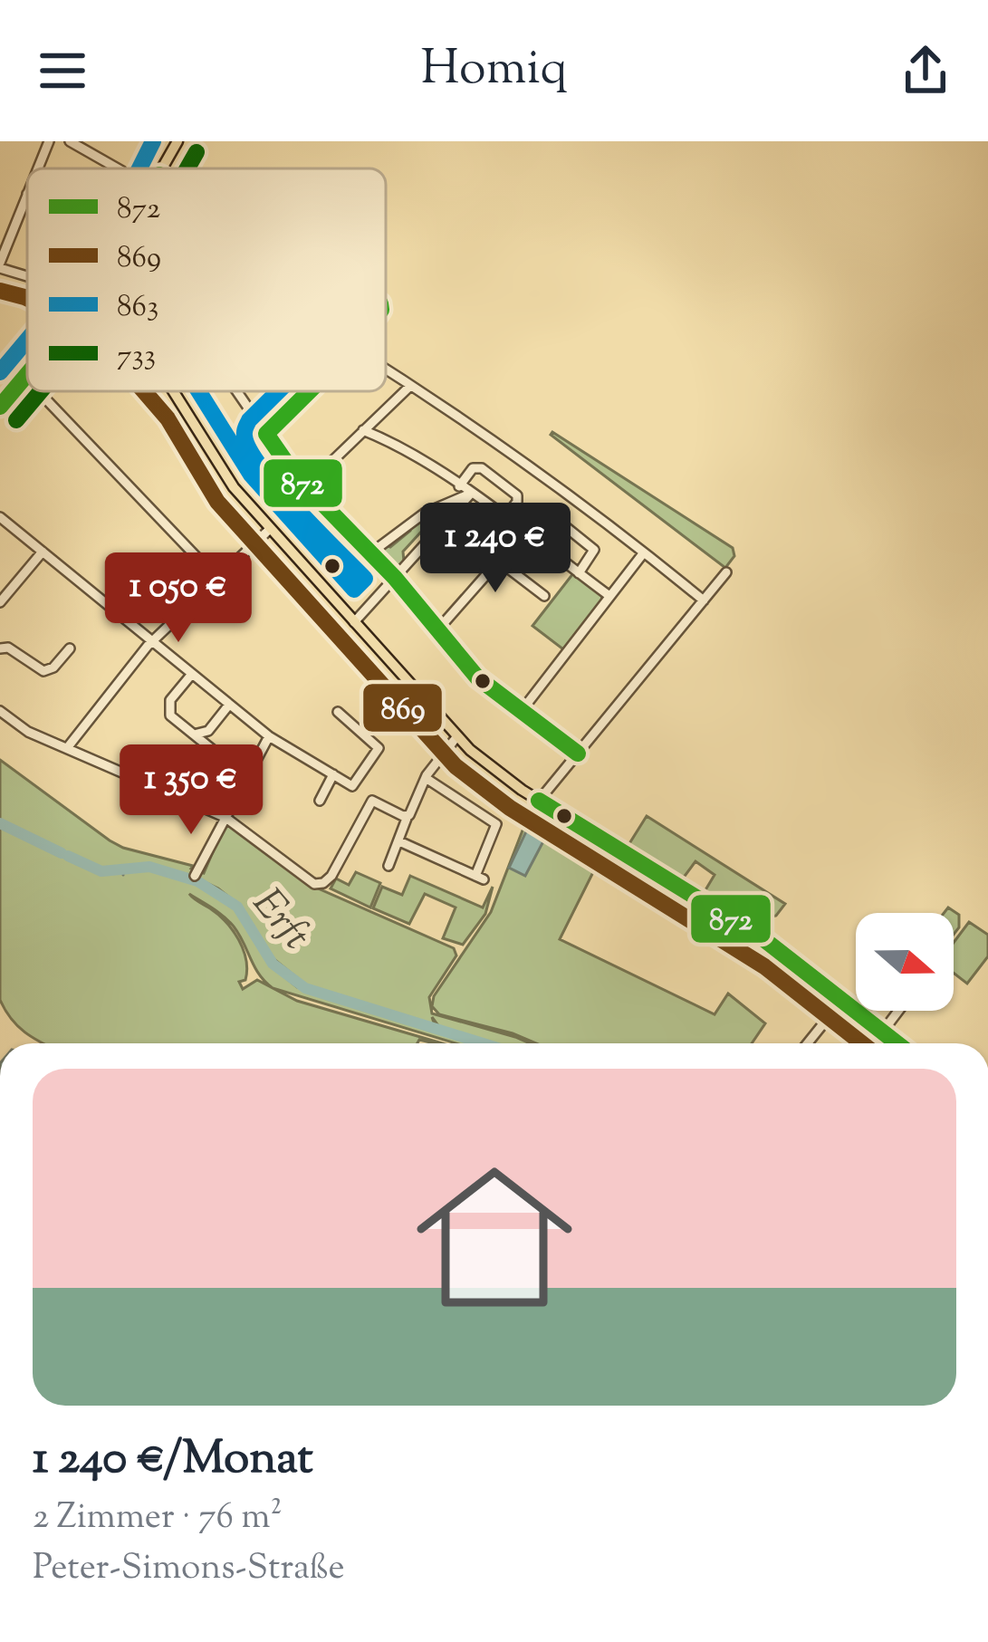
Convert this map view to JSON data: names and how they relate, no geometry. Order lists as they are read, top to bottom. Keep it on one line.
{"water":["Erft"],"lines":["transit line 863","transit line 733","transit line 869","transit line 872"],"legend":["872","869","863","733"],"north":"right","page":{"header":"Homiq","price":["1 240 €","1 050 €","1 350 €"],"list":[{"name":"1 240 €/Monat","note":"2 Zimmer · 76 m² · Peter-Simons-Straße"}]}}
